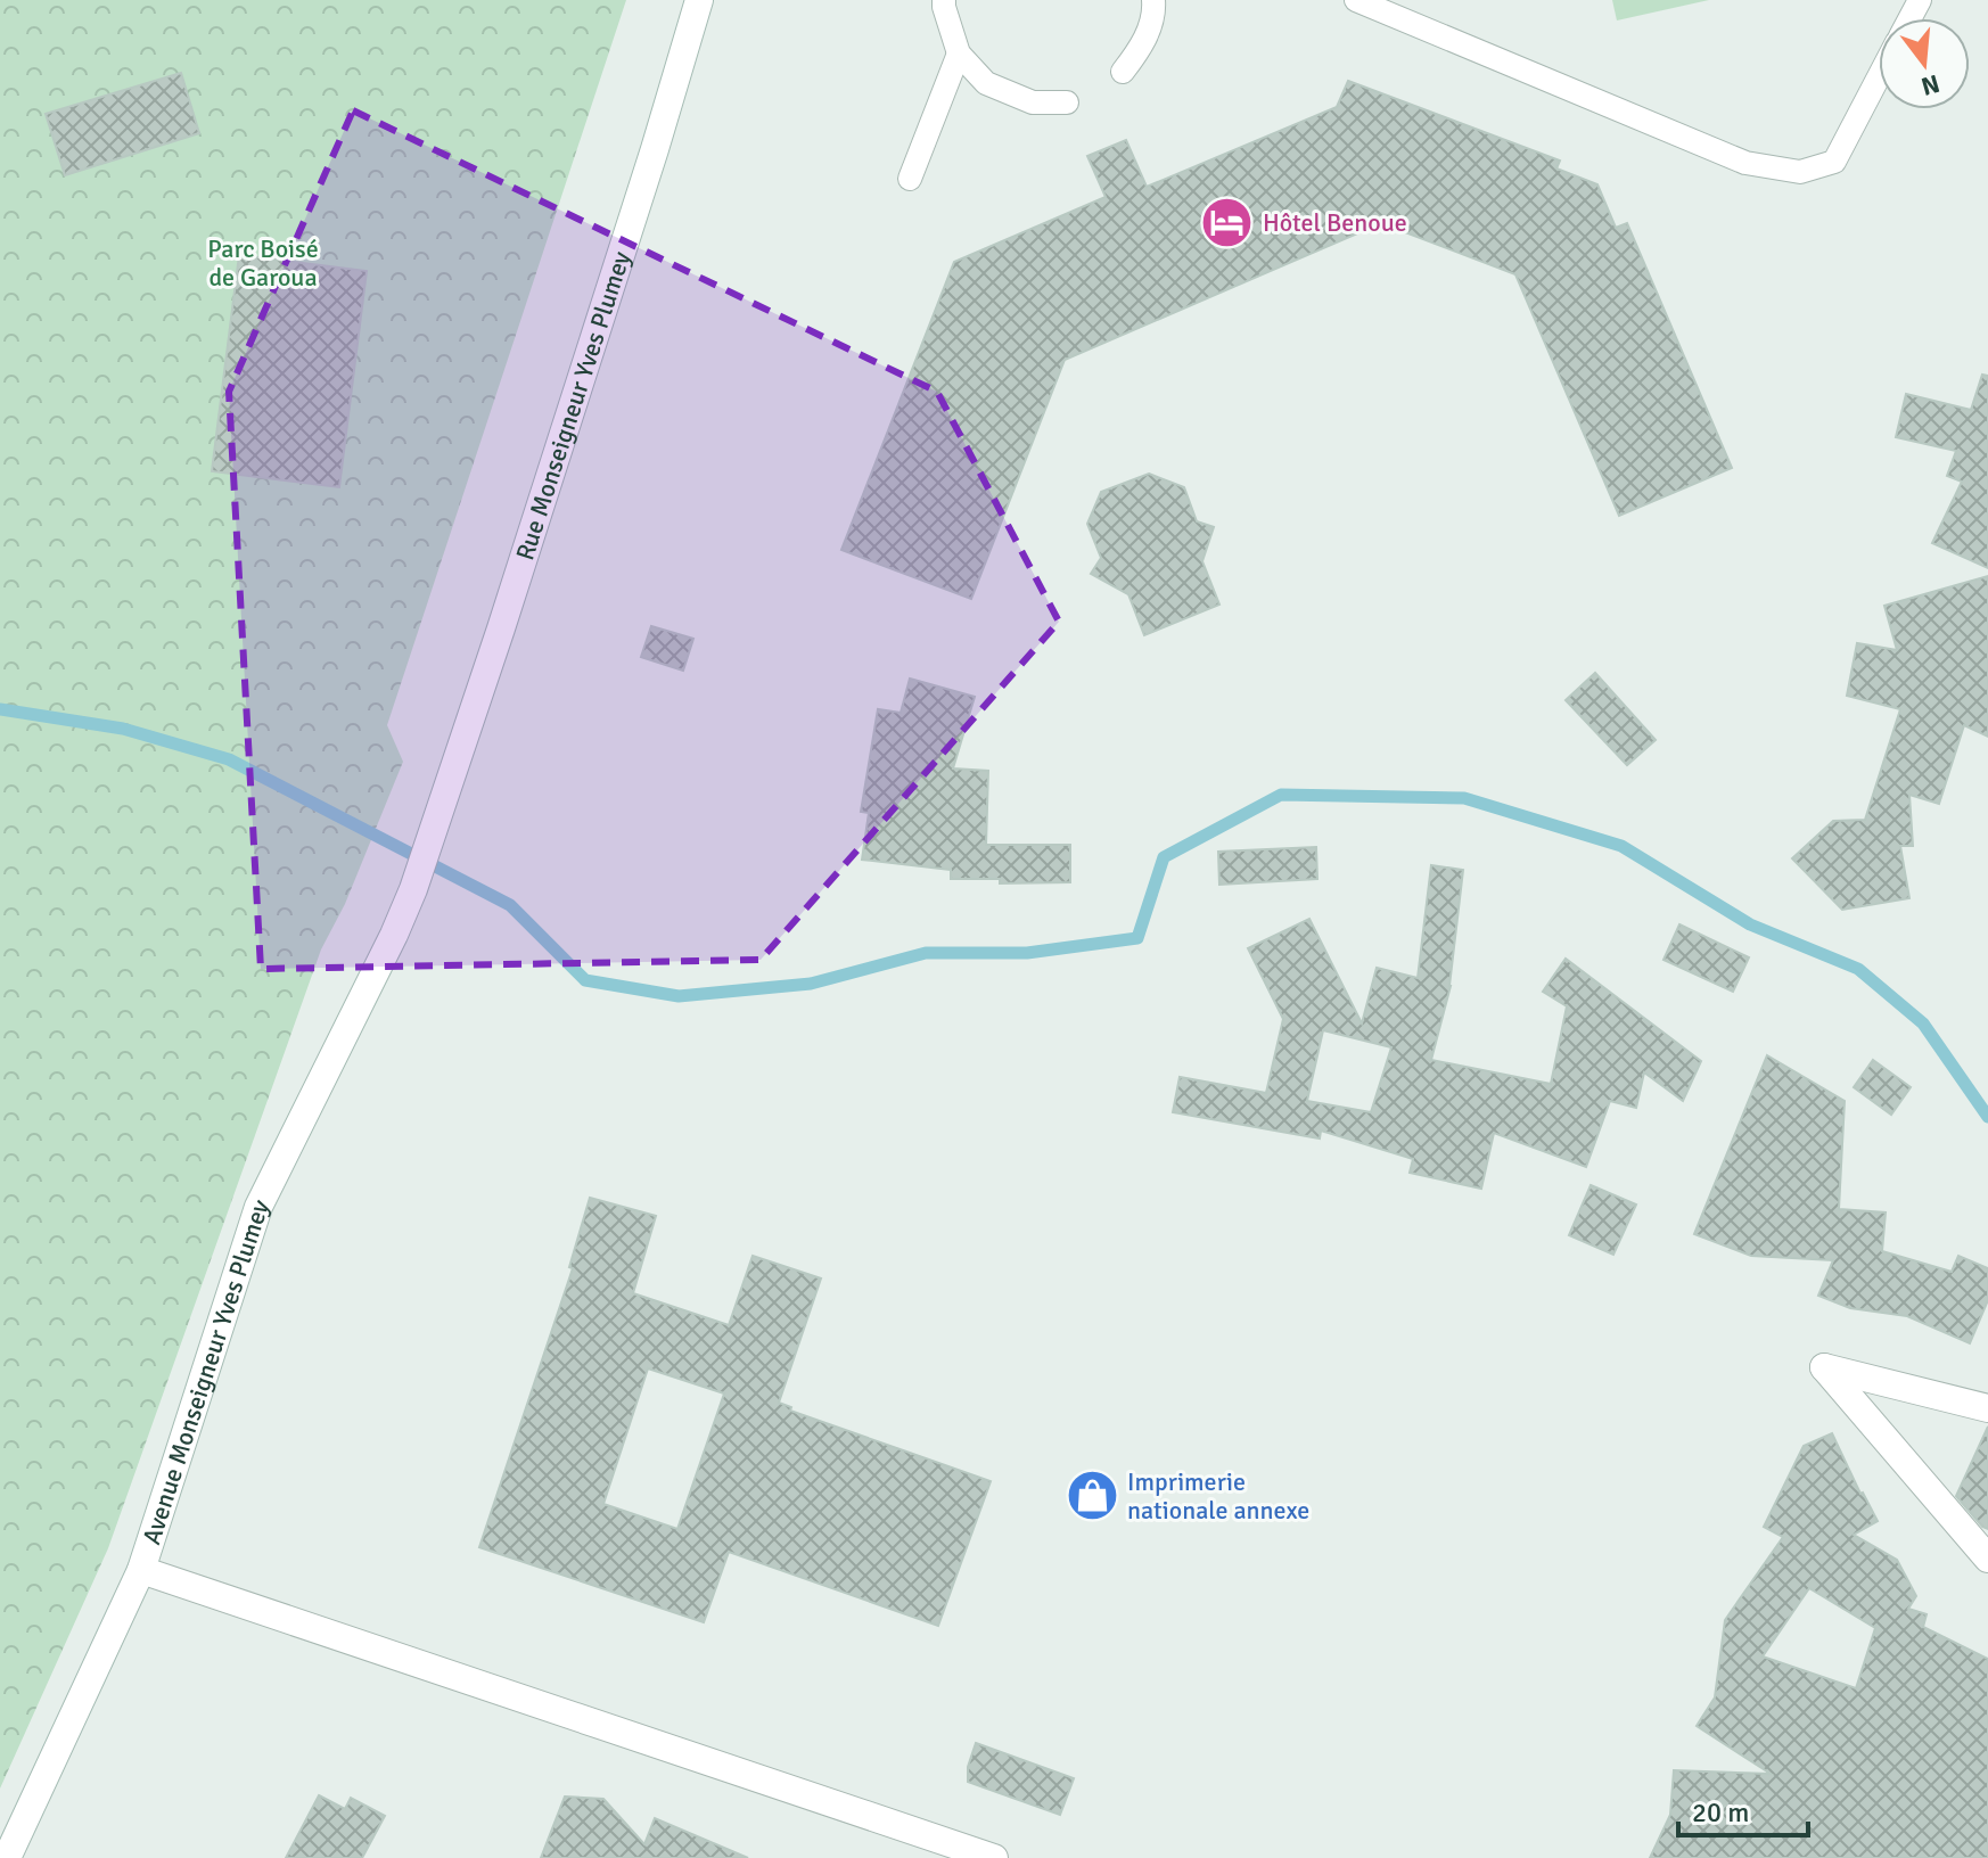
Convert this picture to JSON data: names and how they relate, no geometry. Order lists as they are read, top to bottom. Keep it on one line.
{"streets":{"main road":["Rue Monseigneur Yves Plumey","Avenue Monseigneur Yves Plumey"]},"crossings":[["Rue Monseigneur Yves Plumey","Avenue Monseigneur Yves Plumey"]],"parks":["Parc Boisé de Garoua"],"places":{"hotel":["Hôtel Benoue"],"shop":["Imprimerie nationale annexe"]},"scale_bar":"20 m","north":"bottom"}
